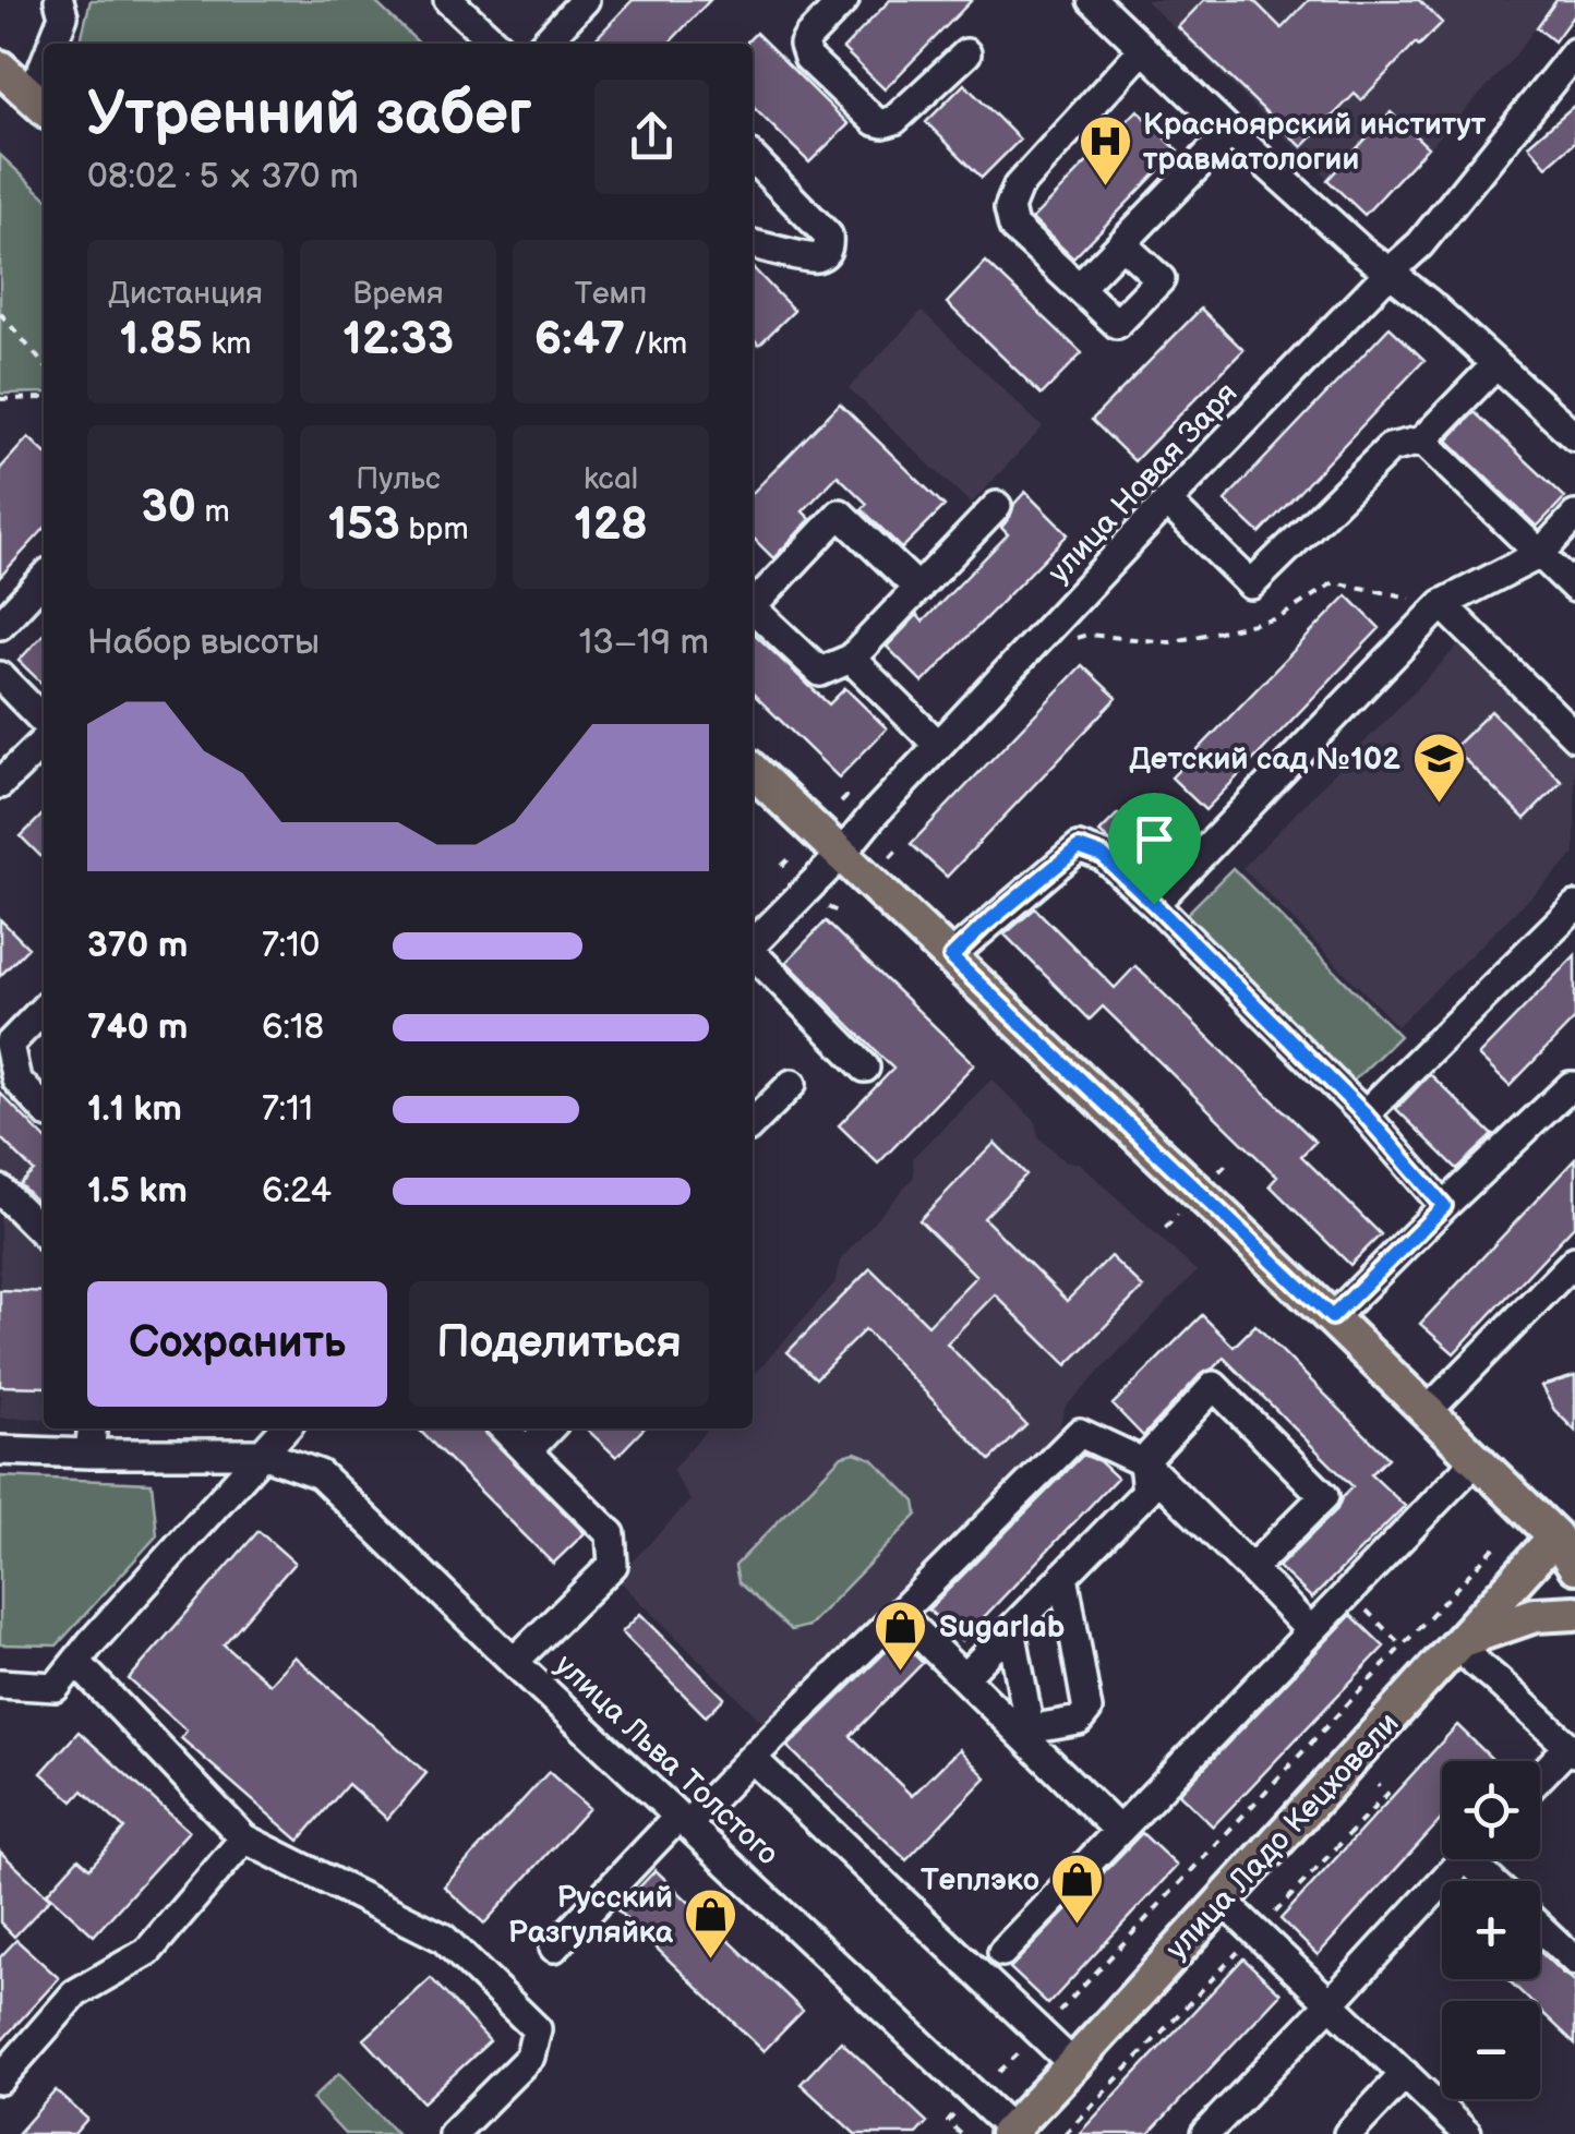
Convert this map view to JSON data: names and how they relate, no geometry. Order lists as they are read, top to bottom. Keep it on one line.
{"streets":{"main road":["улица Ладо Кецховели"],"street":["улица Новая Заря","улица Льва Толстого"]},"crossings":[["улица Льва Толстого","улица Ладо Кецховели"]],"places":{"hospital":["Красноярский институт травматологии"],"school or university":["Детский сад №102"],"shop":["Sugarlab","Теплэко","Русский Разгуляйка"]},"page":{"heading":["Утренний забег","08:02 · 5 × 370 m"],"stats":[["Дистанция","1.85 km"],["Время","12:33"],["Темп","6:47 /km"],["30 m"],["Пульс","153 bpm"],["kcal","128"]],"chart":["Набор высоты","13–19 m"],"list":[{"name":"370 m","note":"7:10"},{"name":"740 m","note":"6:18"},{"name":"1.1 km","note":"7:11"},{"name":"1.5 km","note":"6:24"}],"buttons":["Сохранить","Поделиться"],"map_buttons":["+","−"]}}
